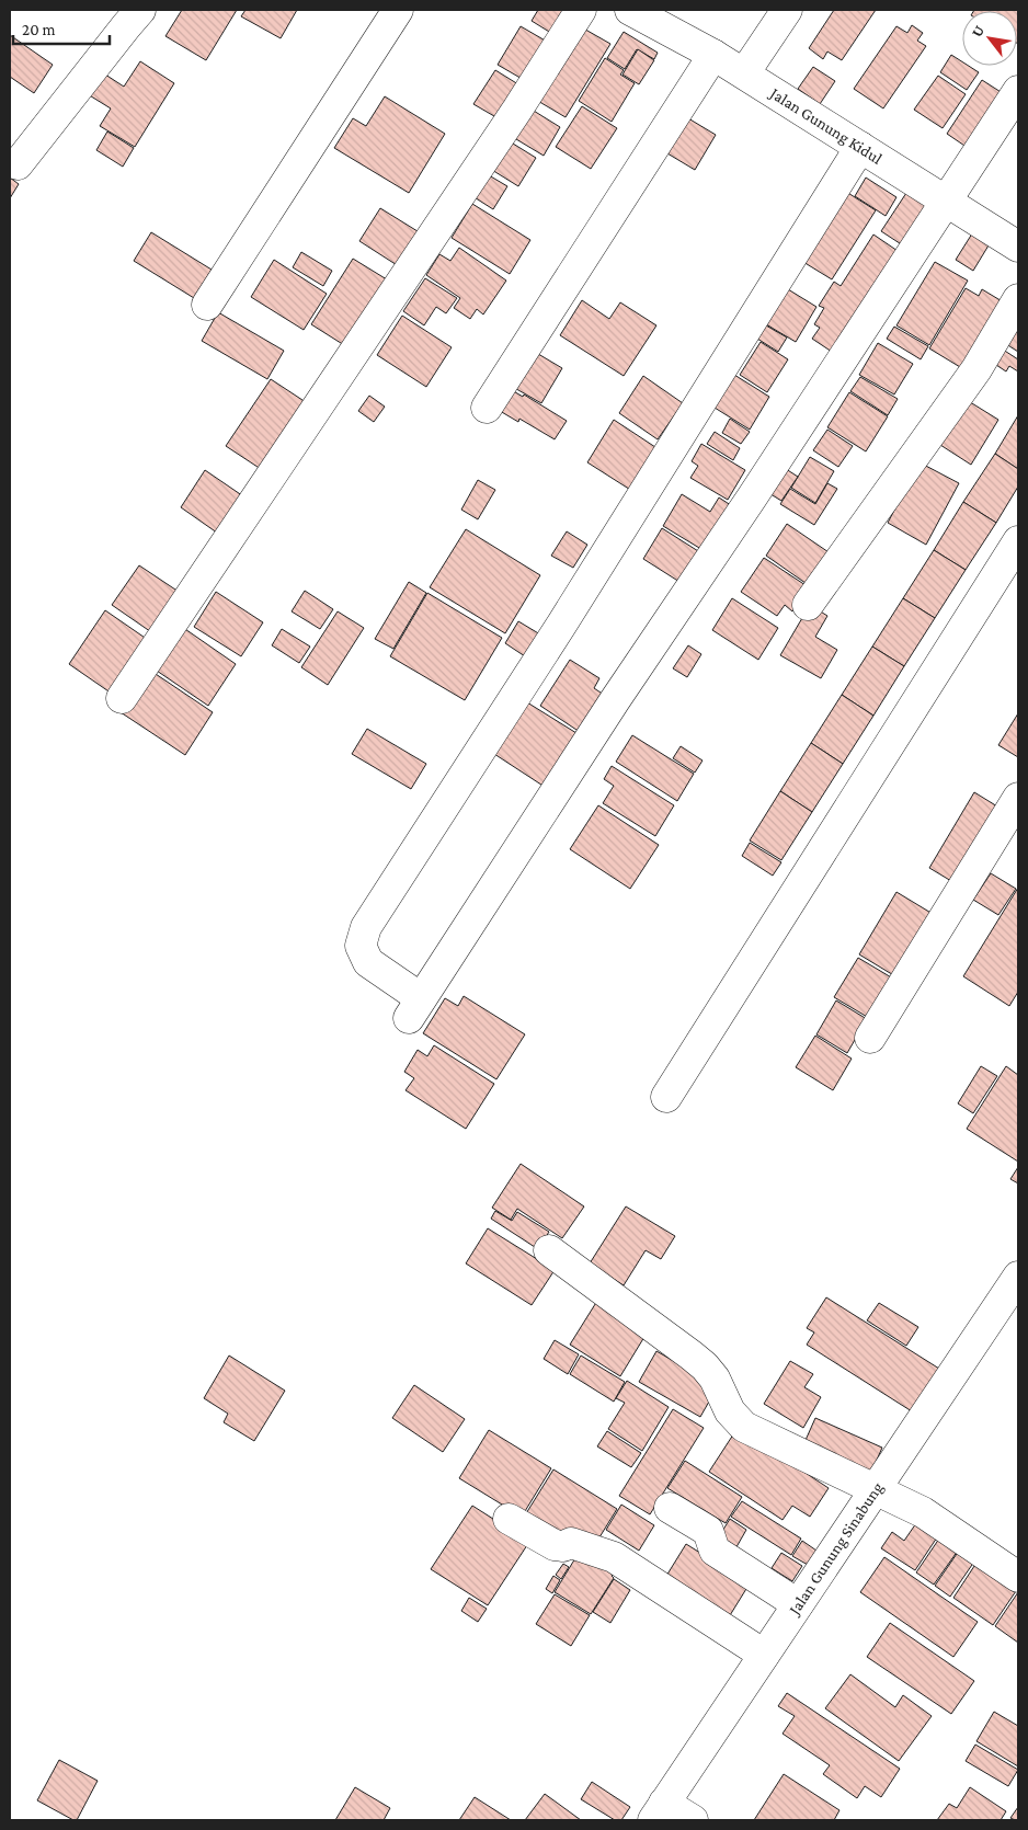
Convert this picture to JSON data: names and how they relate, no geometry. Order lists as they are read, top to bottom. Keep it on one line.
{"streets":{"street":["Jalan Gunung Kidul","Jalan Gunung Sinabung"]},"scale_bar":"20 m","north":"top left"}
